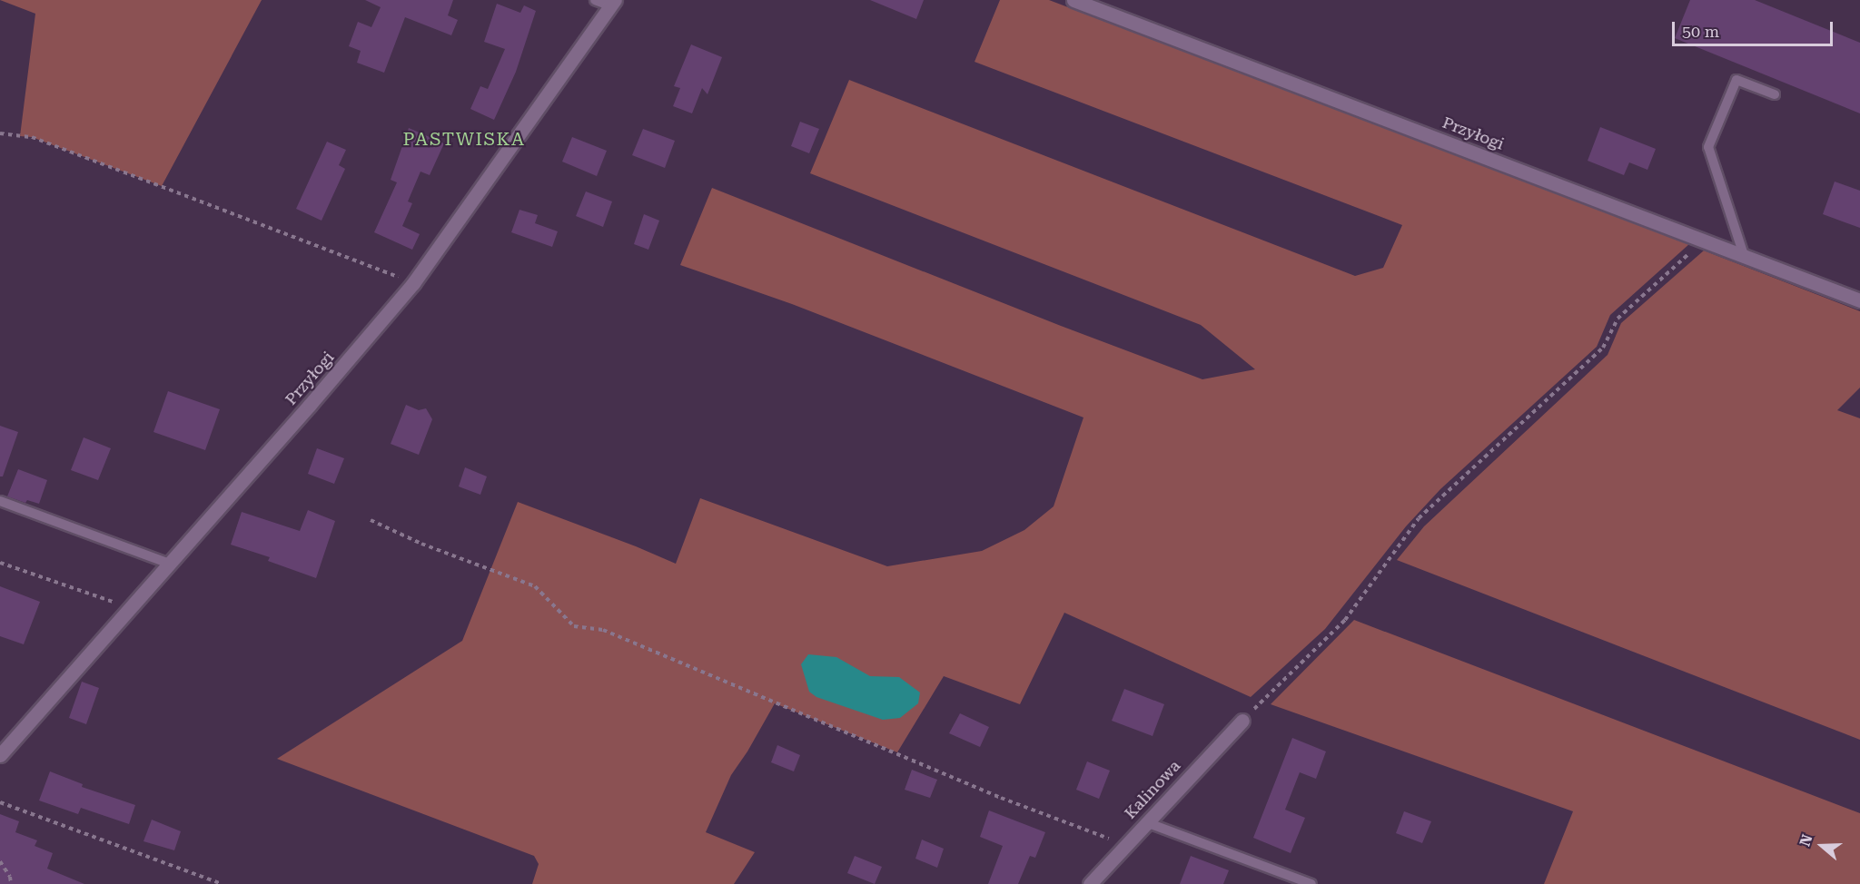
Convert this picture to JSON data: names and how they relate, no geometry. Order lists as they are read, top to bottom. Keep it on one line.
{"streets":{"street":["Przyłogi","Kalinowa"]},"districts":["PASTWISKA"],"scale_bar":"50 m","north":"left"}
